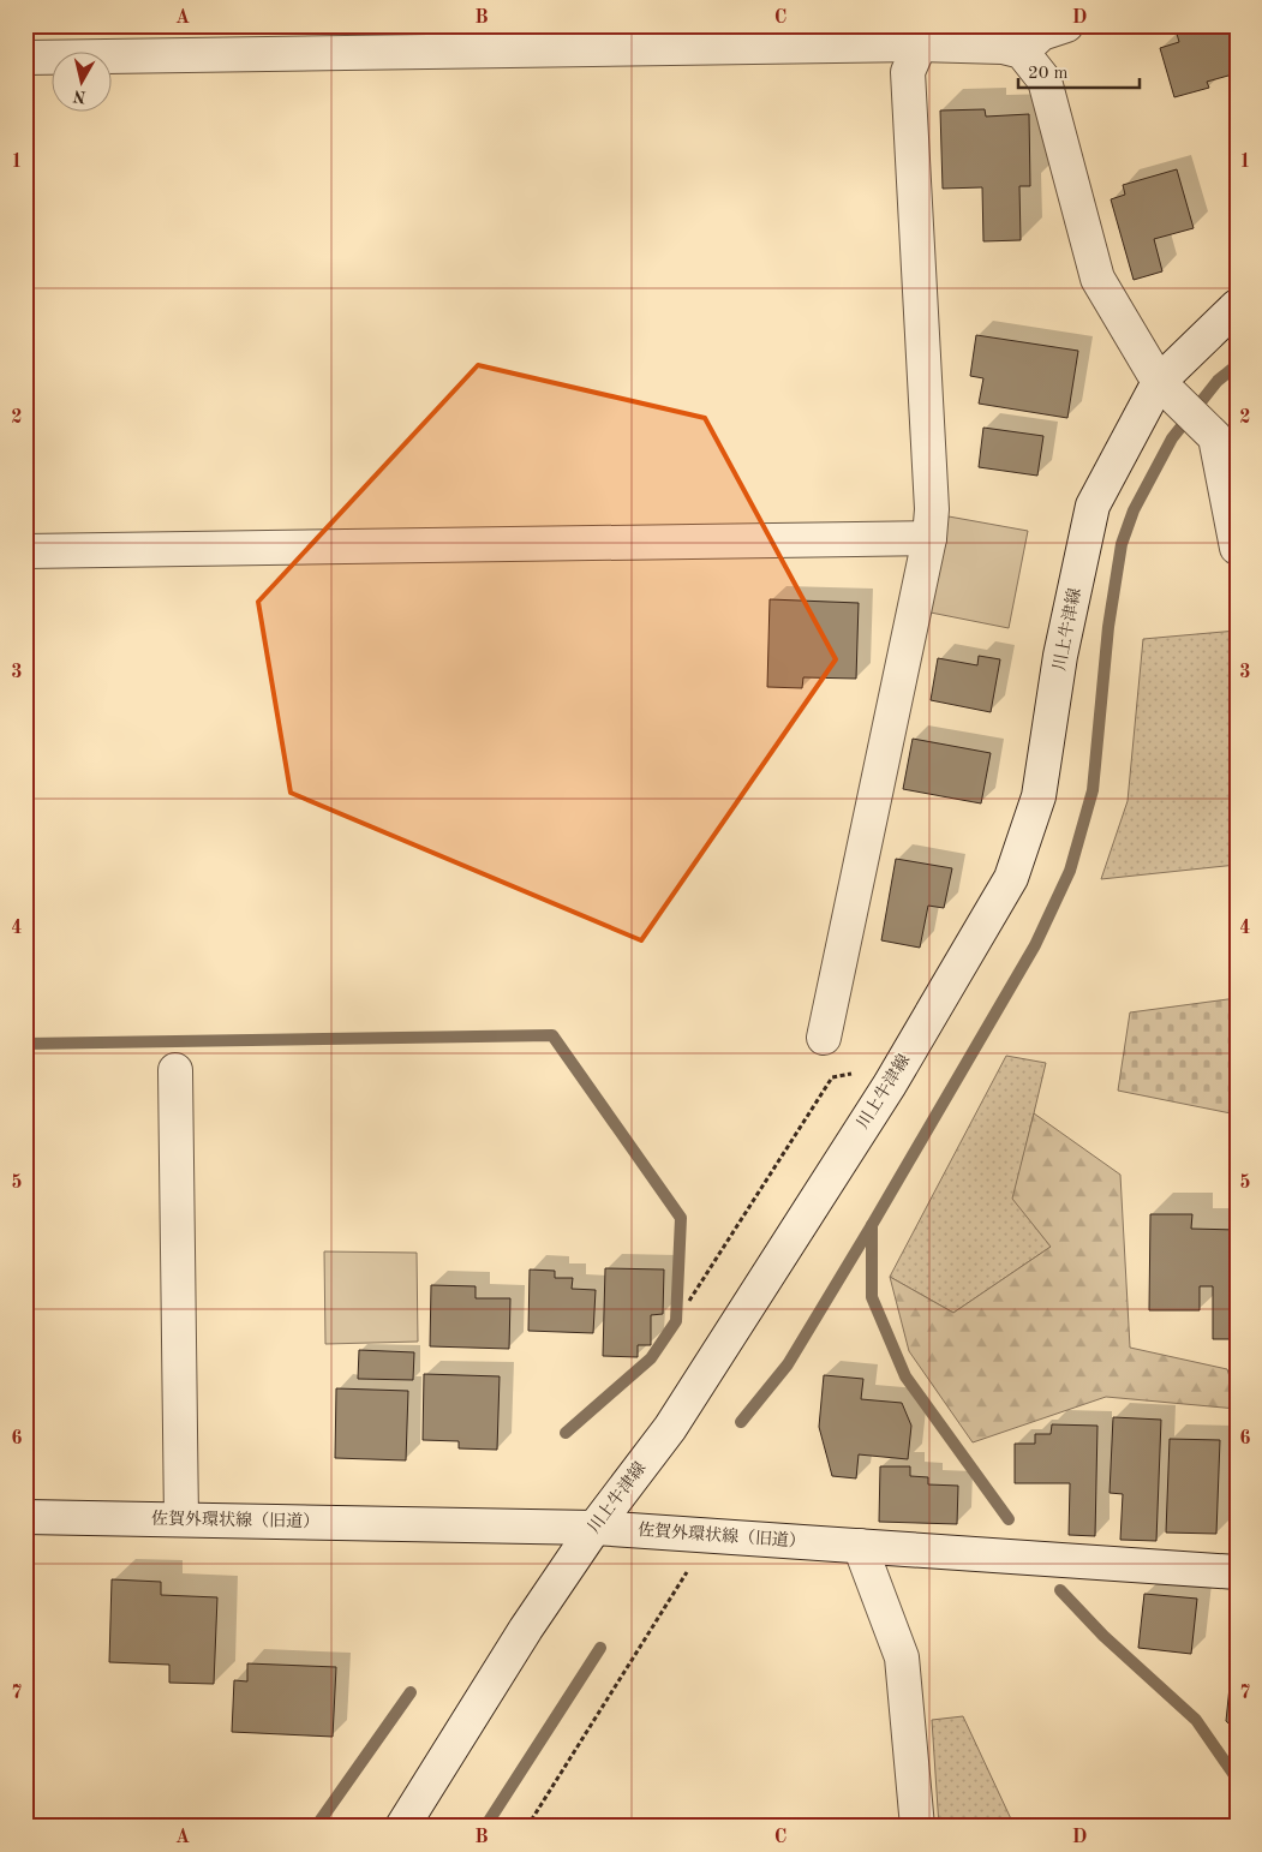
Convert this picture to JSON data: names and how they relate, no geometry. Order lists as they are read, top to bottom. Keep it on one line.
{"streets":{"street":["川上牛津線","佐賀外環状線（旧道）"]},"crossings":[["川上牛津線","佐賀外環状線（旧道）"]],"scale_bar":"20 m","north":"bottom","grid":{"columns":["A","B","C","D"],"rows":["1","2","3","4","5","6","7"]}}
